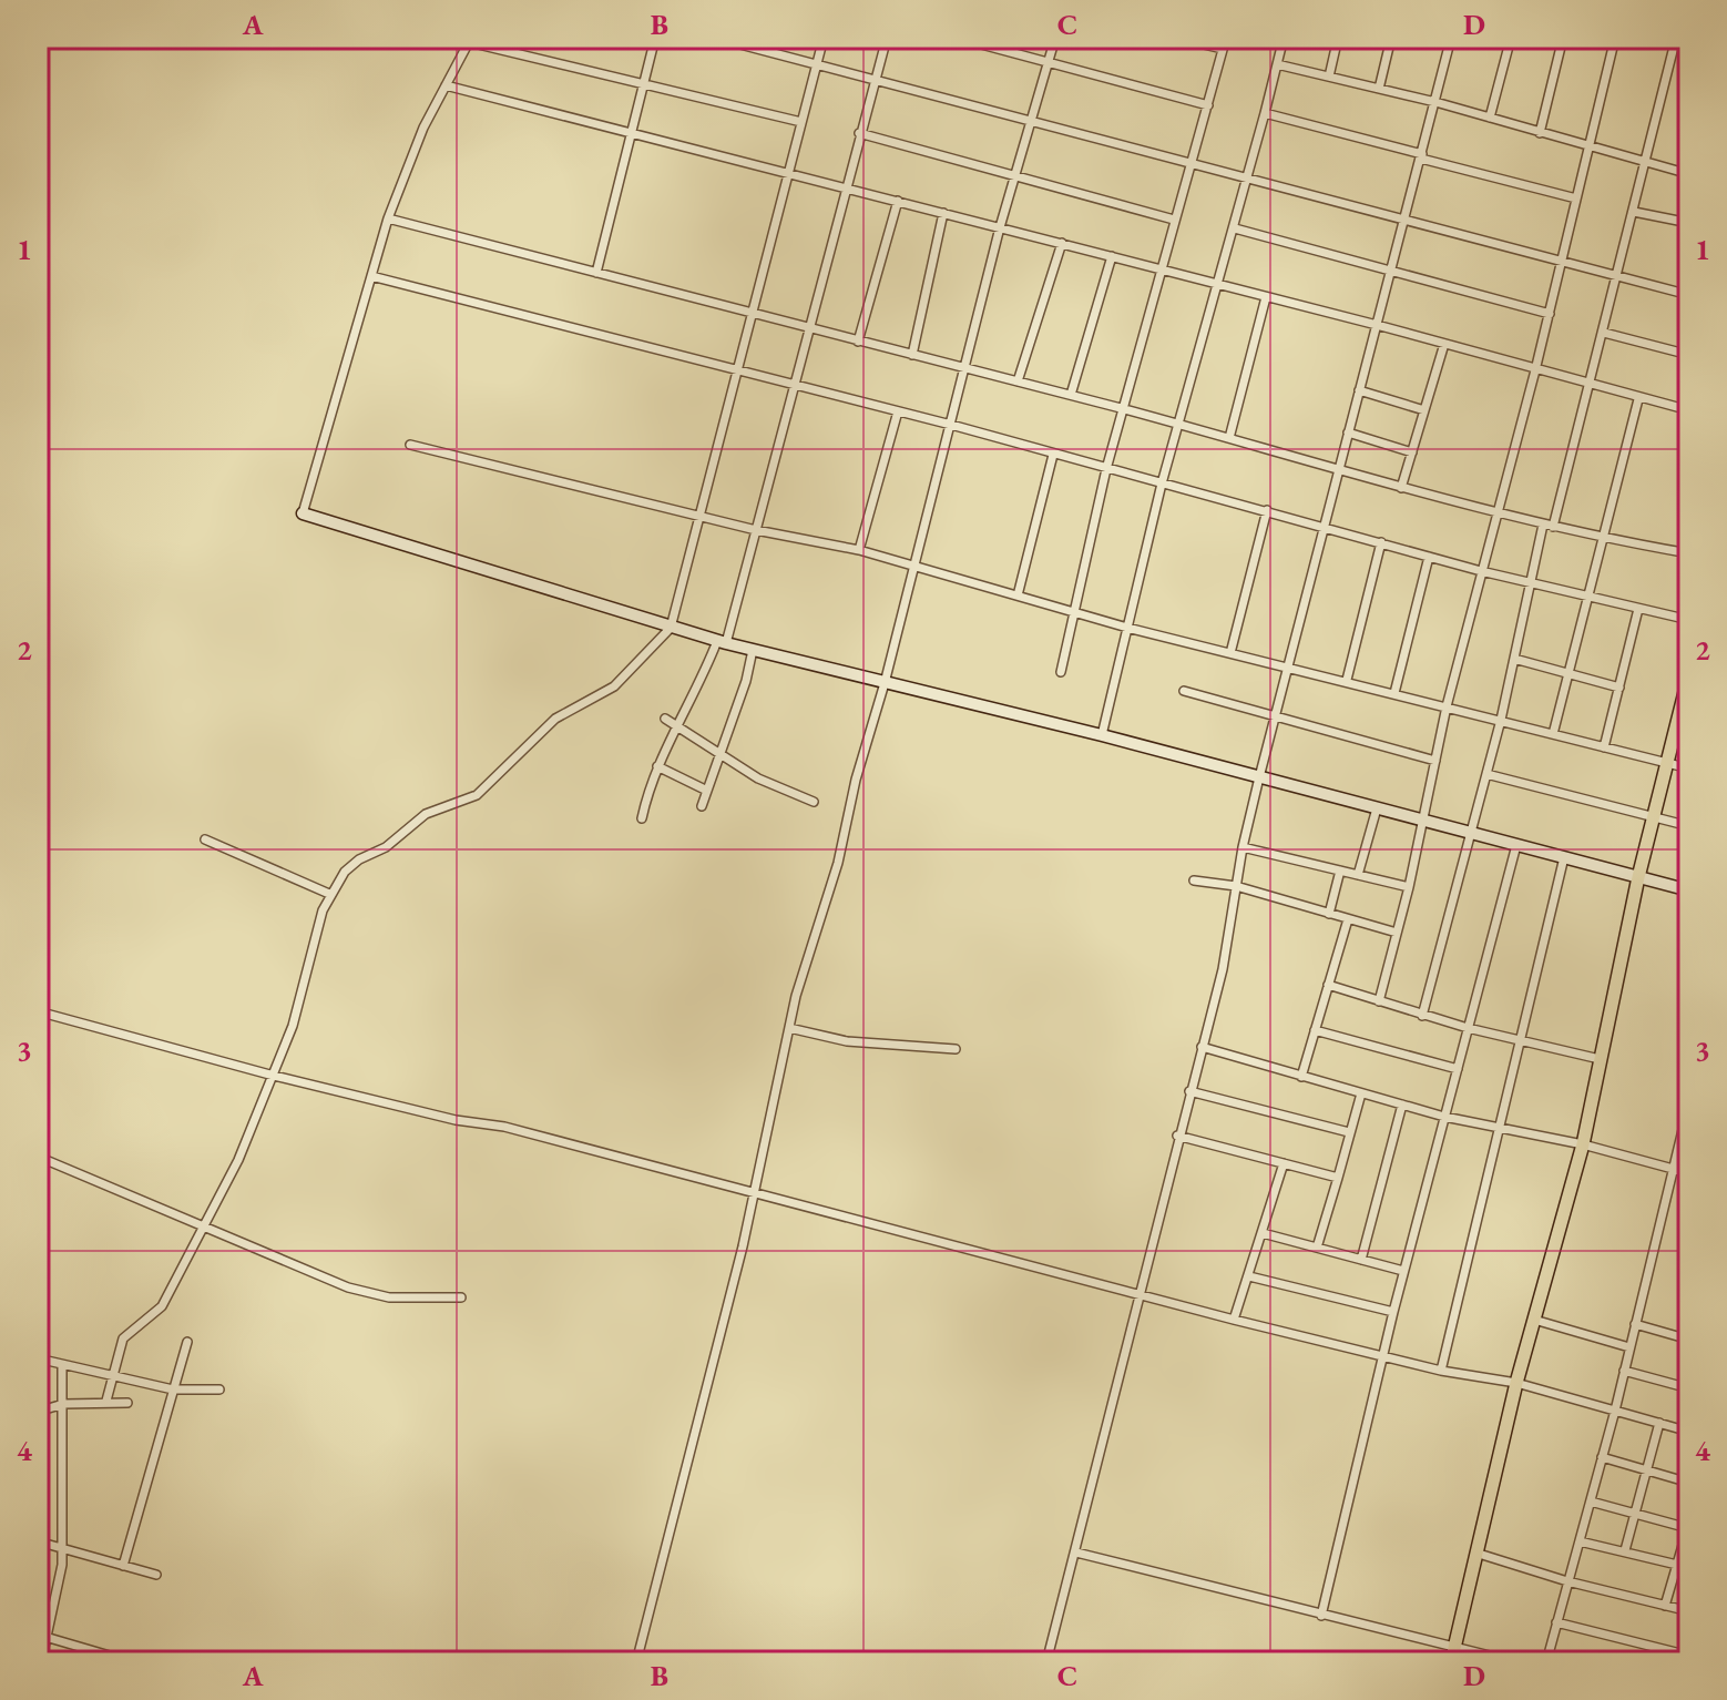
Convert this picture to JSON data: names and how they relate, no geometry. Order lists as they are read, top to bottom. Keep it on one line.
{"grid":{"columns":["A","B","C","D"],"rows":["1","2","3","4"]}}
